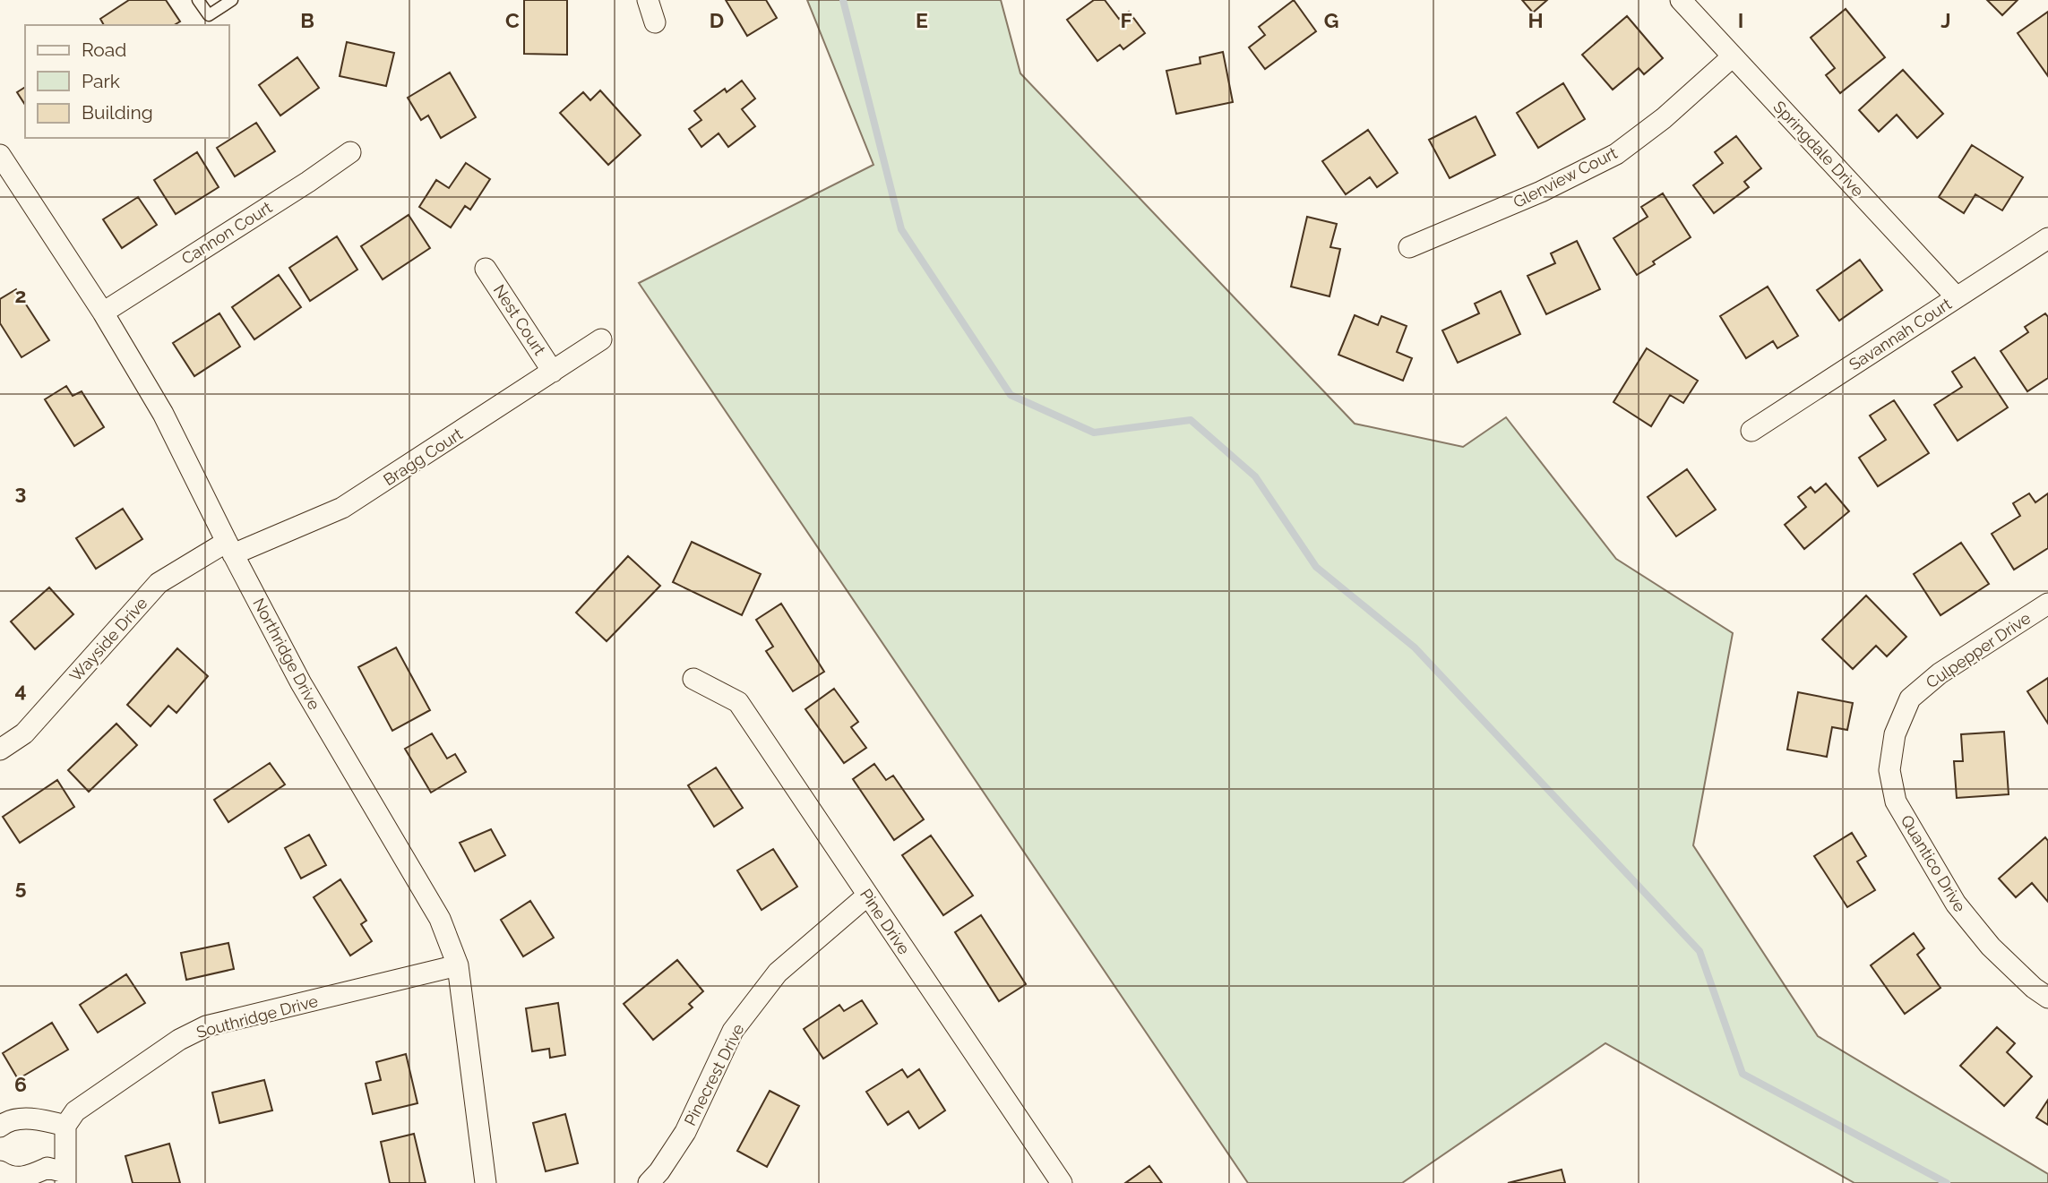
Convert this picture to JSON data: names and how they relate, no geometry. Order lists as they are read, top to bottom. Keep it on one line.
{"streets":{"street":["Springdale Drive","Glenview Court","Cannon Court","Nest Court","Savannah Court","Bragg Court","Wayside Drive","Culpepper Drive","Northridge Drive","Quantico Drive","Pine Drive","Southridge Drive","Pinecrest Drive"]},"crossings":[["Springdale Drive","Glenview Court"],["Springdale Drive","Savannah Court"],["Cannon Court","Northridge Drive"],["Nest Court","Bragg Court"],["Bragg Court","Wayside Drive"],["Bragg Court","Northridge Drive"],["Wayside Drive","Northridge Drive"],["Culpepper Drive","Quantico Drive"],["Northridge Drive","Southridge Drive"],["Pine Drive","Pinecrest Drive"]],"legend":["Road","Park","Building"],"grid":{"columns":["B","C","D","E","F","G","H","I","J"],"rows":["2","3","4","5","6"]}}
